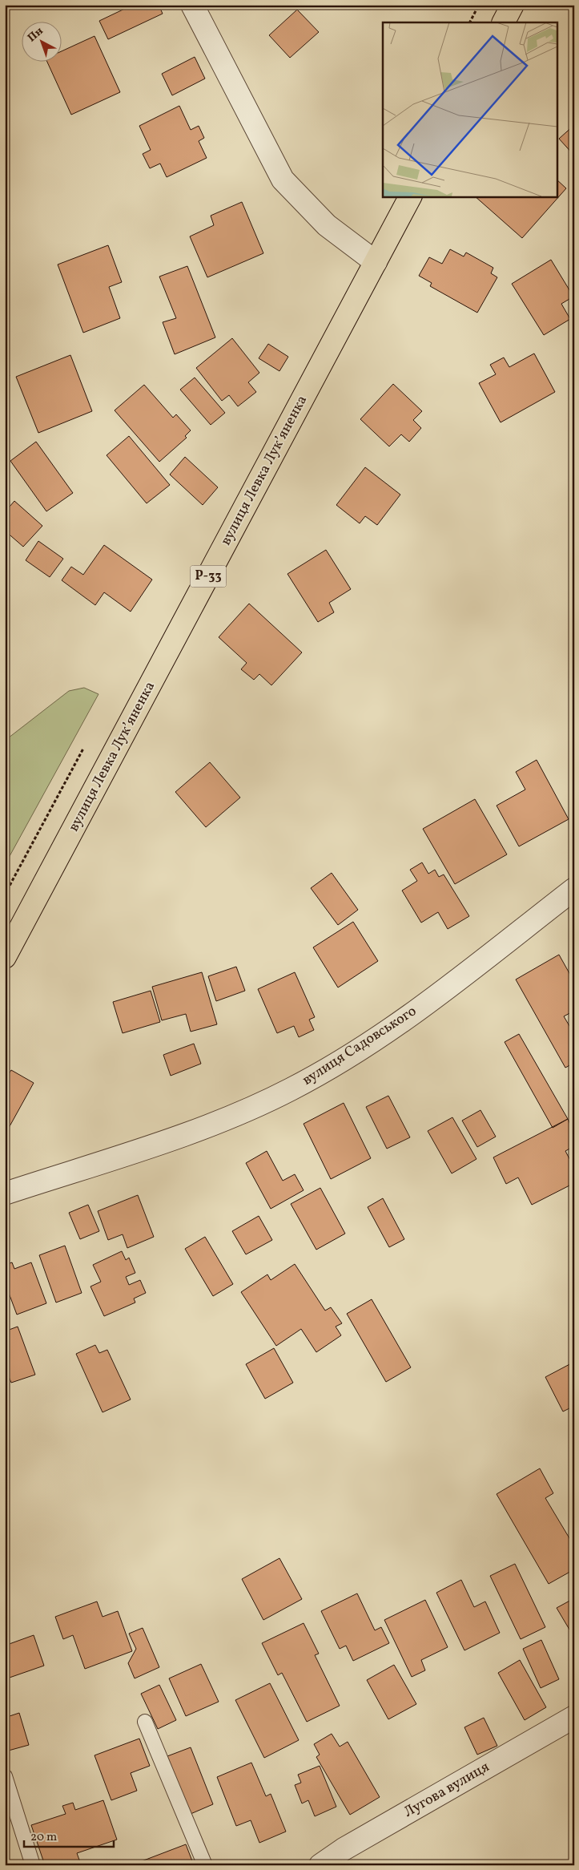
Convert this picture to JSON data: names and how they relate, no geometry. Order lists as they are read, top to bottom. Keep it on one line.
{"streets":{"main road":["вулиця Левка Лукʼяненка","Р-33"],"street":["вулиця Садовського","Лугова вулиця"]},"scale_bar":"20 m","north":"top left"}
